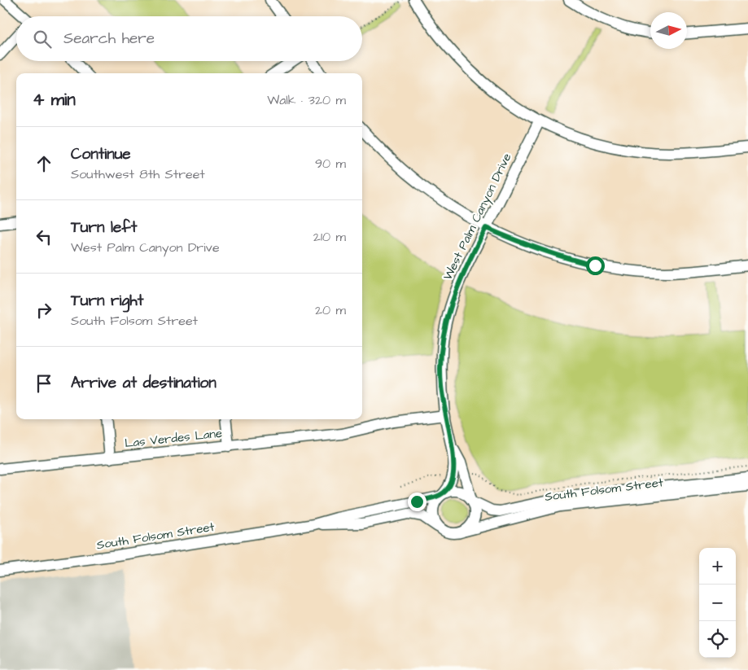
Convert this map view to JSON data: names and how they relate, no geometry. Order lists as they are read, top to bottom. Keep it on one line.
{"streets":{"street":["West Palm Canyon Drive","Las Verdes Lane","South Folsom Street"]},"crossings":[["West Palm Canyon Drive","Las Verdes Lane"],["West Palm Canyon Drive","South Folsom Street"]],"north":"right","page":{"search":"Search here","heading":["4 min","Walk · 320 m"],"list":[["Continue","Southwest 8th Street","90 m"],["Turn left","West Palm Canyon Drive","210 m"],["Turn right","South Folsom Street","20 m"],"Arrive at destination"],"map_buttons":["+","−"]}}
